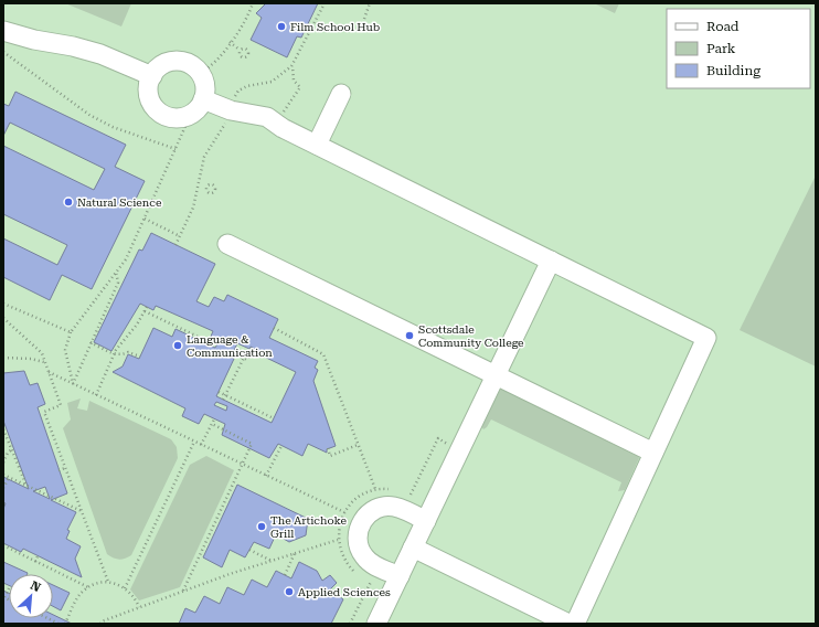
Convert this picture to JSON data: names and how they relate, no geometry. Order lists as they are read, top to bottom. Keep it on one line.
{"places":["Film School Hub","Natural Science","Scottsdale Community College","Language & Communication","The Artichoke Grill","Applied Sciences"],"legend":["Road","Park","Building"],"north":"top right"}
